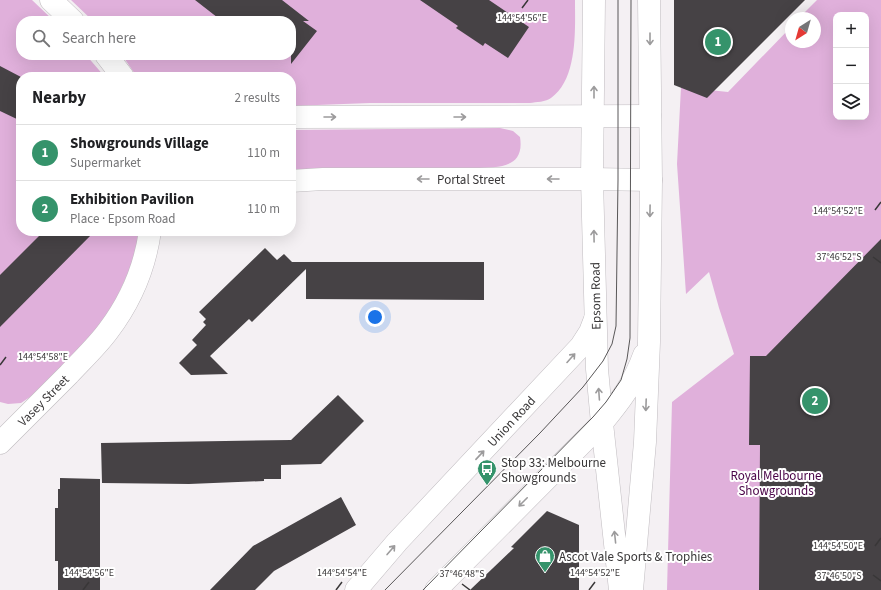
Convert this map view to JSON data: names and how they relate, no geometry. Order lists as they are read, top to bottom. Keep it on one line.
{"streets":{"street":["Portal Street","Epsom Road","Vasey Street","Union Road"]},"crossings":[["Portal Street","Epsom Road"],["Epsom Road","Union Road"]],"parks":["Royal Melbourne Showgrounds"],"places":{"bus stop":["Stop 33: Melbourne Showgrounds"],"shop":["Ascot Vale Sports & Trophies"]},"north":"bottom left","page":{"map_buttons":["+","−"],"search":"Search here","pins":["1","2"],"heading":["Nearby","2 results"],"list":[{"mark":"1","name":"Showgrounds Village","note":"Supermarket","value":"110 m"},{"mark":"2","name":"Exhibition Pavilion","note":"Place · Epsom Road","value":"110 m"}]},"coordinates":["144°54'56\"E","144°54'52\"E","37°46'52\"S","144°54'58\"E","144°54'50\"E","144°54'54\"E","37°46'48\"S","37°46'50\"S"]}
